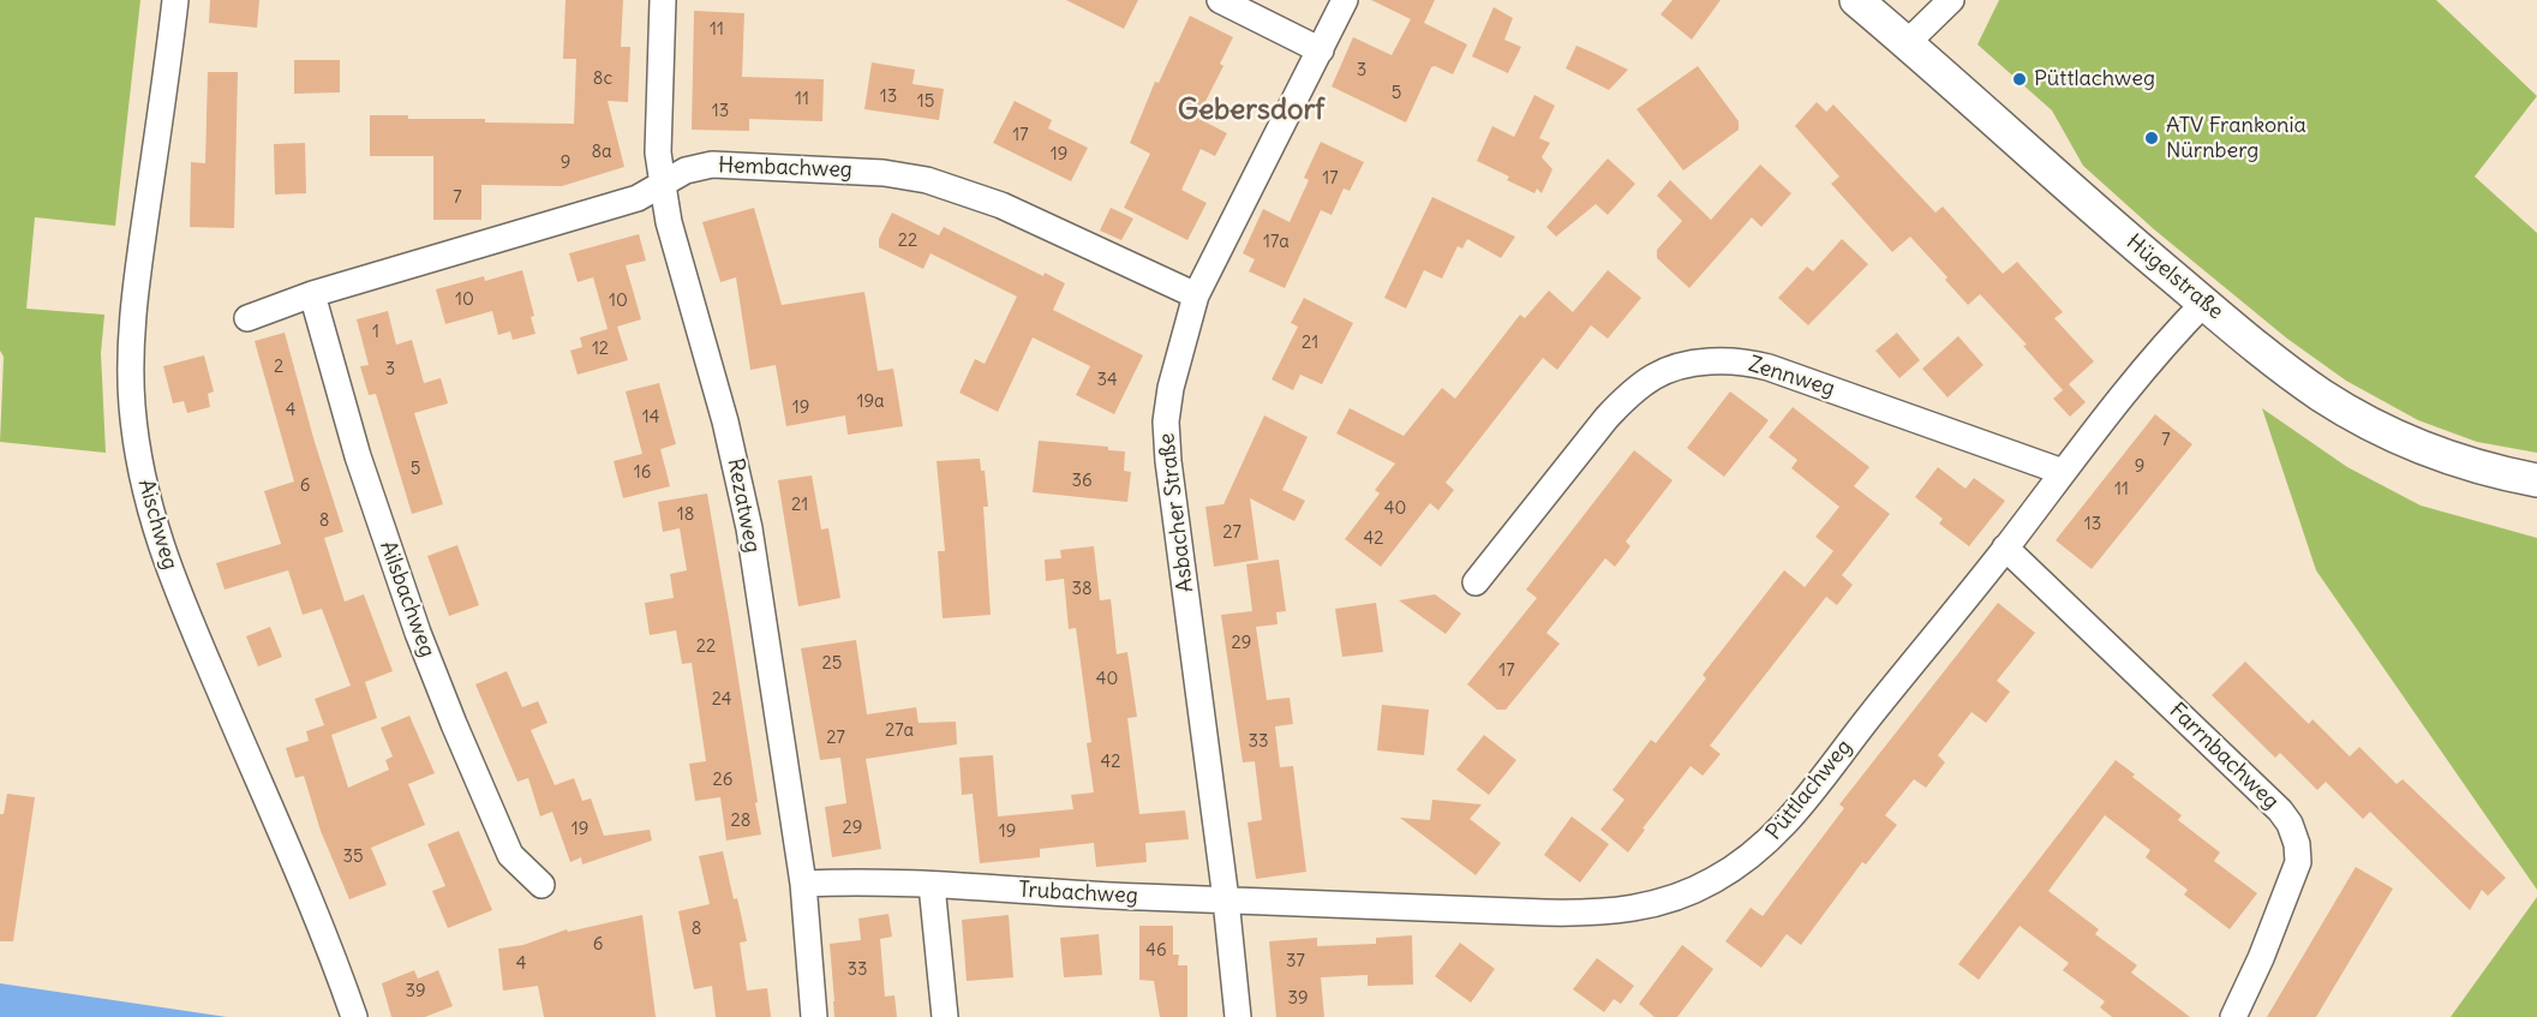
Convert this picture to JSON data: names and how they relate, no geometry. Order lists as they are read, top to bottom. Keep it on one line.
{"streets":{"street":["Hembachweg","Hügelstraße","Zennweg","Rezatweg","Asbacher Straße","Aischweg","Ailsbachweg","Farrnbachweg","Püttlachweg","Trubachweg"]},"crossings":[["Hembachweg","Rezatweg"],["Hembachweg","Asbacher Straße"],["Hembachweg","Ailsbachweg"],["Hügelstraße","Püttlachweg"],["Zennweg","Püttlachweg"],["Rezatweg","Trubachweg"],["Asbacher Straße","Püttlachweg"],["Asbacher Straße","Trubachweg"],["Farrnbachweg","Püttlachweg"],["Püttlachweg","Trubachweg"]],"districts":["Gebersdorf"],"places":["Püttlachweg","ATV Frankonia Nürnberg"],"house_numbers":["11","3","8c","5","13","11","15","13","17","8a","19","9","17","7","22","17a","10","10","1","21","12","2","3","34","19a","19","4","14","7","9","5","16","36","6","11","21","40","18","8","13","27","42","38","29","22","25","17","40","24","27a","27","33","42","26","28","29","19","19","35","8","6","46","37","4","33","39","39"]}
